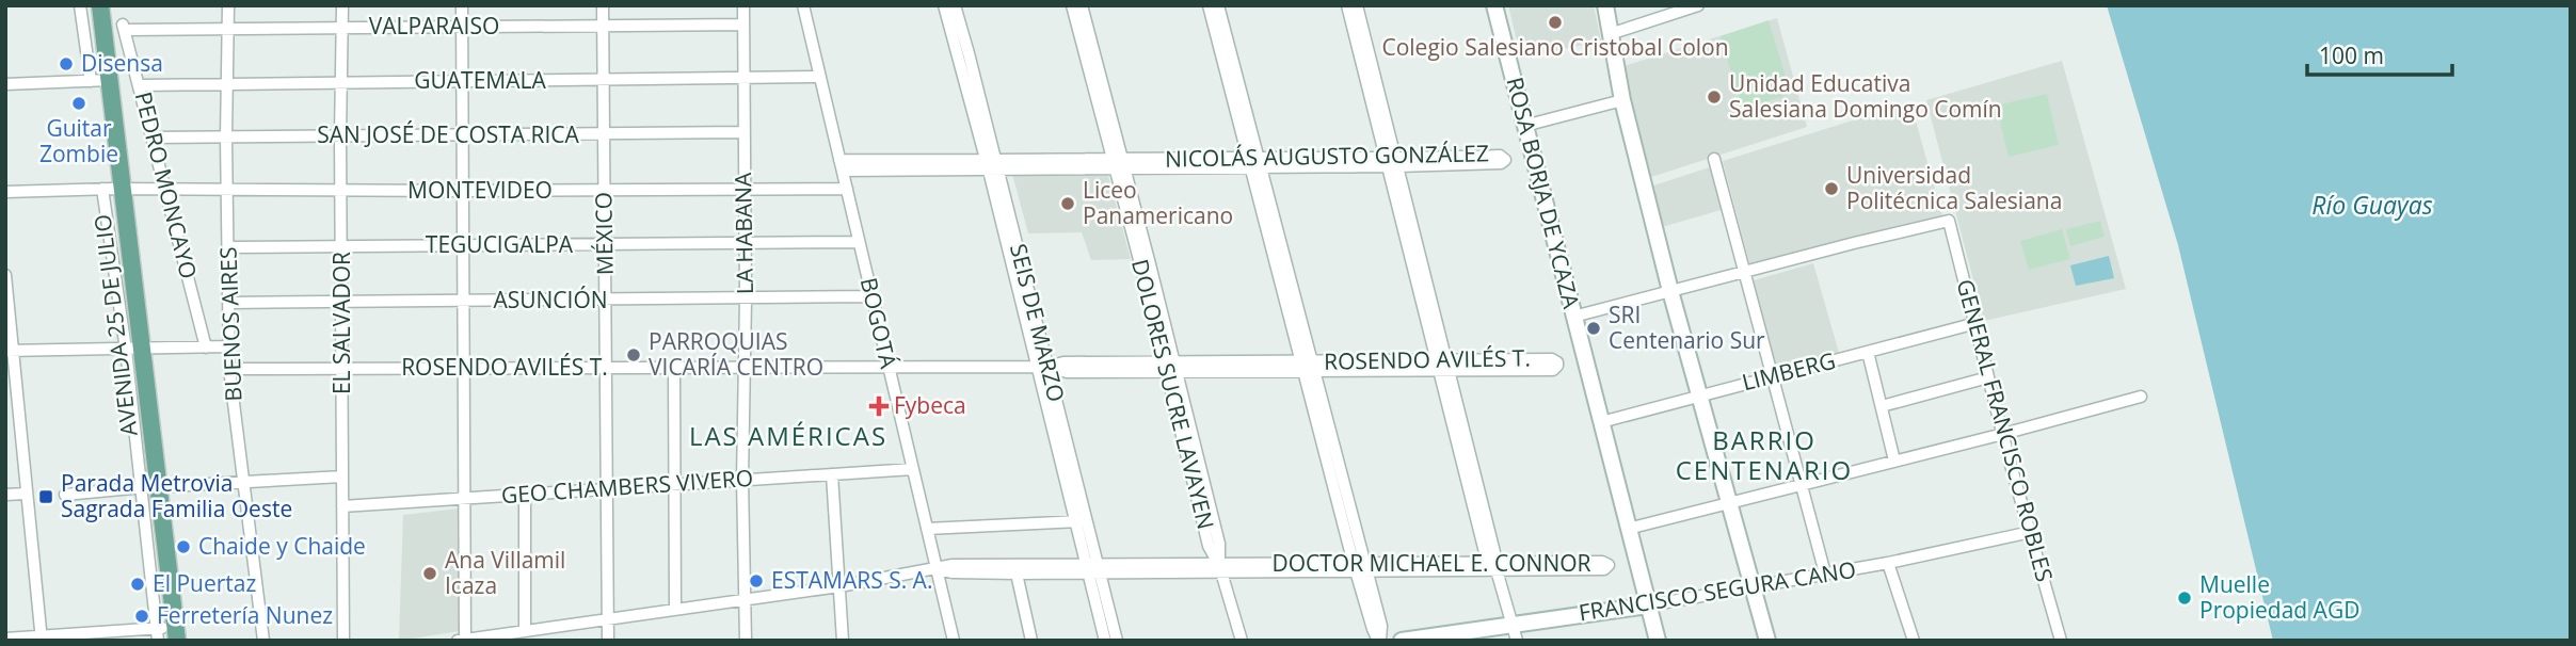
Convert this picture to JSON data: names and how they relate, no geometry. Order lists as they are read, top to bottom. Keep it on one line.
{"streets":{"main road":["ROSA BORJA DE YCAZA","AVENIDA 25 DE JULIO","FRANCISCO SEGURA CANO"],"street":["VALPARAISO","GUATEMALA","SAN JOSÉ DE COSTA RICA","NICOLÁS AUGUSTO GONZÁLEZ","PEDRO MONCAYO","MONTEVIDEO","MÉXICO","LA HABANA","TEGUCIGALPA","ASUNCIÓN","EL SALVADOR","BOGOTÁ","SEIS DE MARZO","BUENOS AIRES","ROSENDO AVILÉS T.","LIMBERG","DOLORES SUCRE LAVAYEN","GENERAL FRANCISCO ROBLES","GEO CHAMBERS VIVERO","DOCTOR MICHAEL E. CONNOR"]},"crossings":[["VALPARAISO","PEDRO MONCAYO"],["VALPARAISO","MÉXICO"],["VALPARAISO","LA HABANA"],["VALPARAISO","EL SALVADOR"],["VALPARAISO","BUENOS AIRES"],["GUATEMALA","PEDRO MONCAYO"],["GUATEMALA","MÉXICO"],["GUATEMALA","LA HABANA"],["GUATEMALA","EL SALVADOR"],["GUATEMALA","BOGOTÁ"],["GUATEMALA","BUENOS AIRES"],["SAN JOSÉ DE COSTA RICA","PEDRO MONCAYO"],["SAN JOSÉ DE COSTA RICA","MÉXICO"],["SAN JOSÉ DE COSTA RICA","LA HABANA"],["SAN JOSÉ DE COSTA RICA","EL SALVADOR"],["SAN JOSÉ DE COSTA RICA","BUENOS AIRES"],["NICOLÁS AUGUSTO GONZÁLEZ","BOGOTÁ"],["NICOLÁS AUGUSTO GONZÁLEZ","SEIS DE MARZO"],["NICOLÁS AUGUSTO GONZÁLEZ","DOLORES SUCRE LAVAYEN"],["PEDRO MONCAYO","MONTEVIDEO"],["MONTEVIDEO","MÉXICO"],["MONTEVIDEO","LA HABANA"],["MONTEVIDEO","EL SALVADOR"],["MONTEVIDEO","BOGOTÁ"],["MONTEVIDEO","BUENOS AIRES"],["MONTEVIDEO","AVENIDA 25 DE JULIO"],["ROSA BORJA DE YCAZA","LIMBERG"],["ROSA BORJA DE YCAZA","FRANCISCO SEGURA CANO"],["MÉXICO","TEGUCIGALPA"],["MÉXICO","ASUNCIÓN"],["MÉXICO","ROSENDO AVILÉS T."],["MÉXICO","GEO CHAMBERS VIVERO"],["MÉXICO","DOCTOR MICHAEL E. CONNOR"],["LA HABANA","TEGUCIGALPA"],["LA HABANA","ASUNCIÓN"],["LA HABANA","ROSENDO AVILÉS T."],["LA HABANA","GEO CHAMBERS VIVERO"],["LA HABANA","DOCTOR MICHAEL E. CONNOR"],["TEGUCIGALPA","EL SALVADOR"],["TEGUCIGALPA","BOGOTÁ"],["TEGUCIGALPA","BUENOS AIRES"],["ASUNCIÓN","EL SALVADOR"],["ASUNCIÓN","BOGOTÁ"],["ASUNCIÓN","BUENOS AIRES"],["EL SALVADOR","ROSENDO AVILÉS T."],["EL SALVADOR","GEO CHAMBERS VIVERO"],["BOGOTÁ","ROSENDO AVILÉS T."],["BOGOTÁ","GEO CHAMBERS VIVERO"],["BOGOTÁ","DOCTOR MICHAEL E. CONNOR"],["SEIS DE MARZO","ROSENDO AVILÉS T."],["SEIS DE MARZO","DOCTOR MICHAEL E. CONNOR"],["BUENOS AIRES","ROSENDO AVILÉS T."],["ROSENDO AVILÉS T.","DOLORES SUCRE LAVAYEN"],["LIMBERG","GENERAL FRANCISCO ROBLES"],["DOLORES SUCRE LAVAYEN","DOCTOR MICHAEL E. CONNOR"],["GENERAL FRANCISCO ROBLES","FRANCISCO SEGURA CANO"]],"districts":["LAS AMÉRICAS","BARRIO CENTENARIO"],"water":["Río Guayas"],"places":{"other":["Colegio Salesiano Cristobal Colon","Disensa","Unidad Educativa Salesiana Domingo Comín","Guitar Zombie","Universidad Politécnica Salesiana","Liceo Panamericano","SRI Centenario Sur","PARROQUIAS VICARÍA CENTRO","Chaide y Chaide","Ana Villamil Icaza","ESTAMARS S. A.","El Puertaz","Muelle Propiedad AGD","Ferretería Nunez"],"health":["Fybeca"],"transit":["Parada Metrovia Sagrada Familia Oeste"]},"scale_bar":"100 m"}
